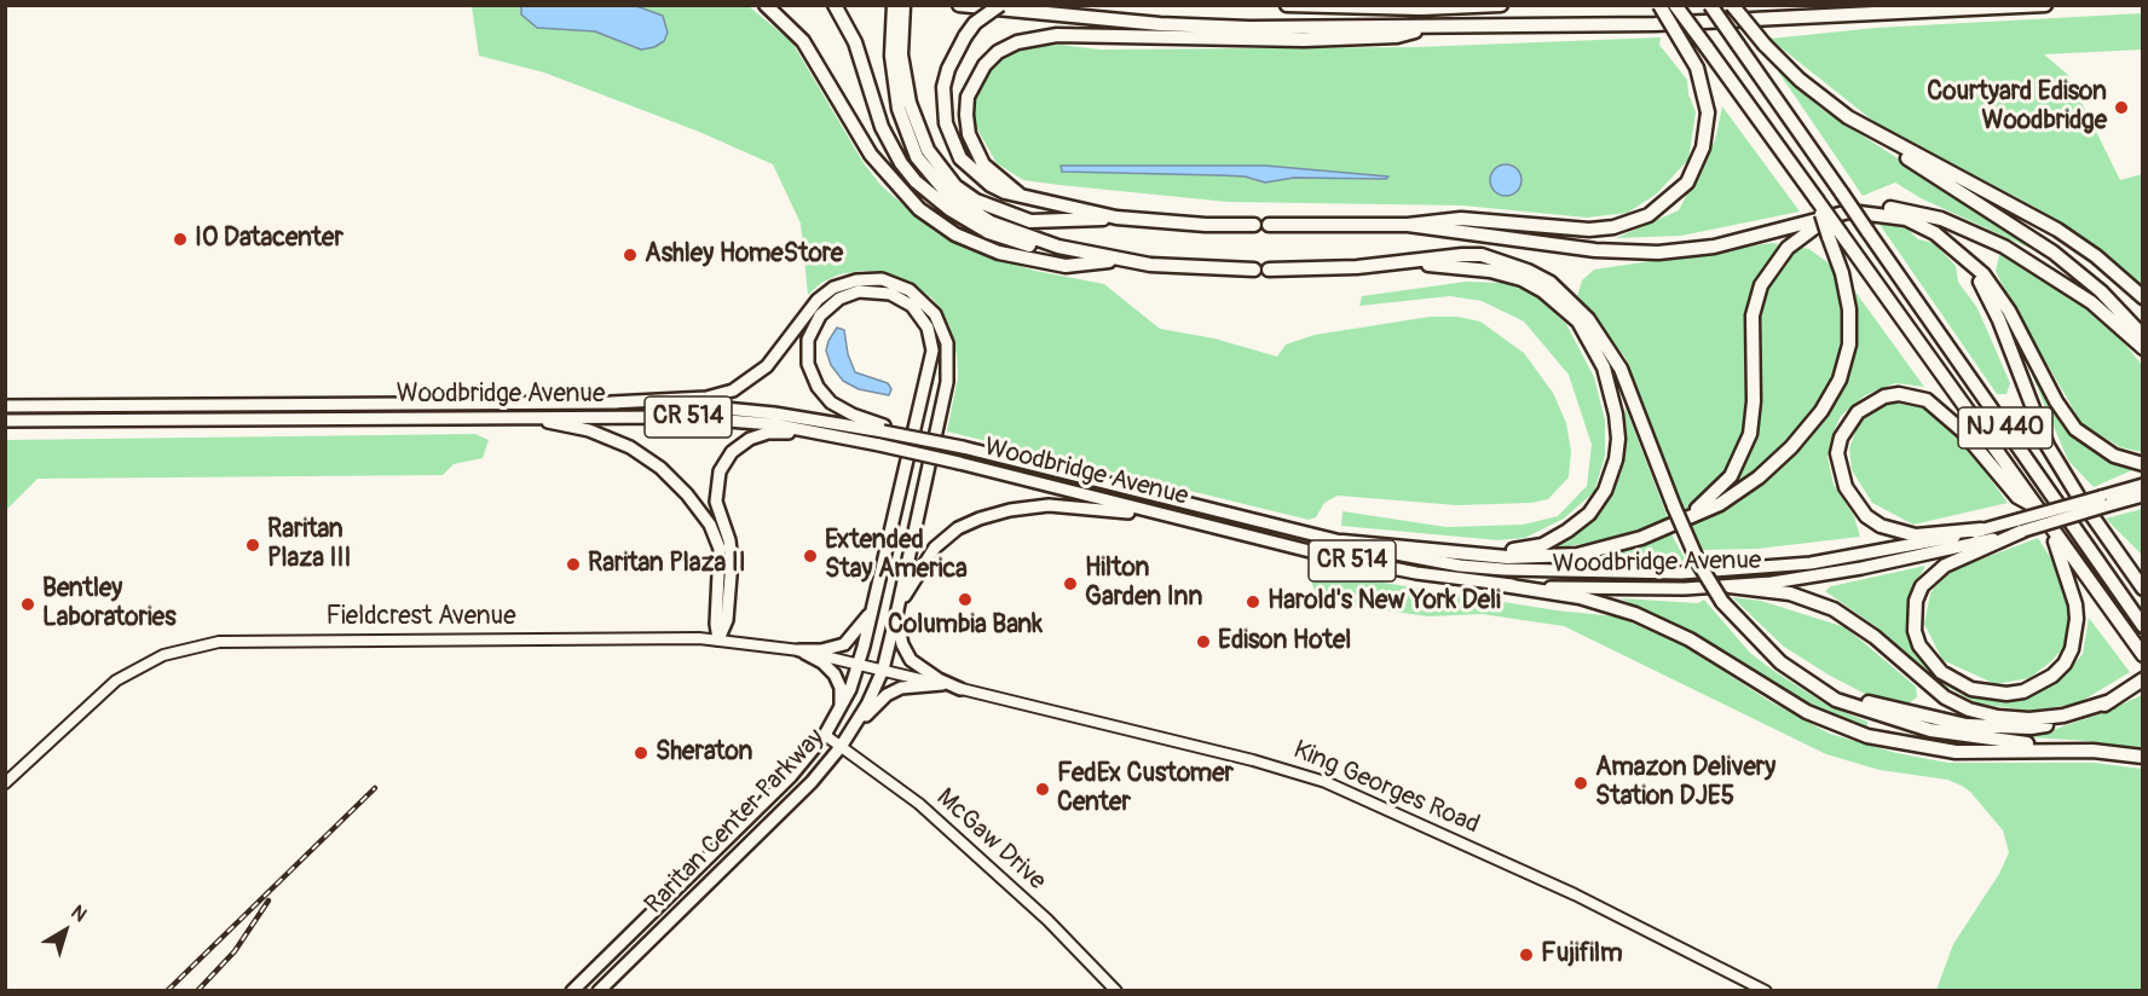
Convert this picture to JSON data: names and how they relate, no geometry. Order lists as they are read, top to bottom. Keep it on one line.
{"streets":{"highway":["NJ 440"],"main road":["Woodbridge Avenue","CR 514","Raritan Center Parkway"],"street":["Fieldcrest Avenue","King Georges Road","McGaw Drive"]},"crossings":[["Woodbridge Avenue","Raritan Center Parkway"],["Fieldcrest Avenue","King Georges Road"],["Fieldcrest Avenue","Raritan Center Parkway"],["King Georges Road","Raritan Center Parkway"],["Raritan Center Parkway","McGaw Drive"]],"places":["Courtyard Edison Woodbridge","IO Datacenter","Ashley HomeStore","Raritan Plaza III","Extended Stay America","Raritan Plaza II","Hilton Garden Inn","Columbia Bank","Harold's New York Deli","Bentley Laboratories","Edison Hotel","Sheraton","Amazon Delivery Station DJE5","FedEx Customer Center","Fujifilm"],"north":"top right"}
